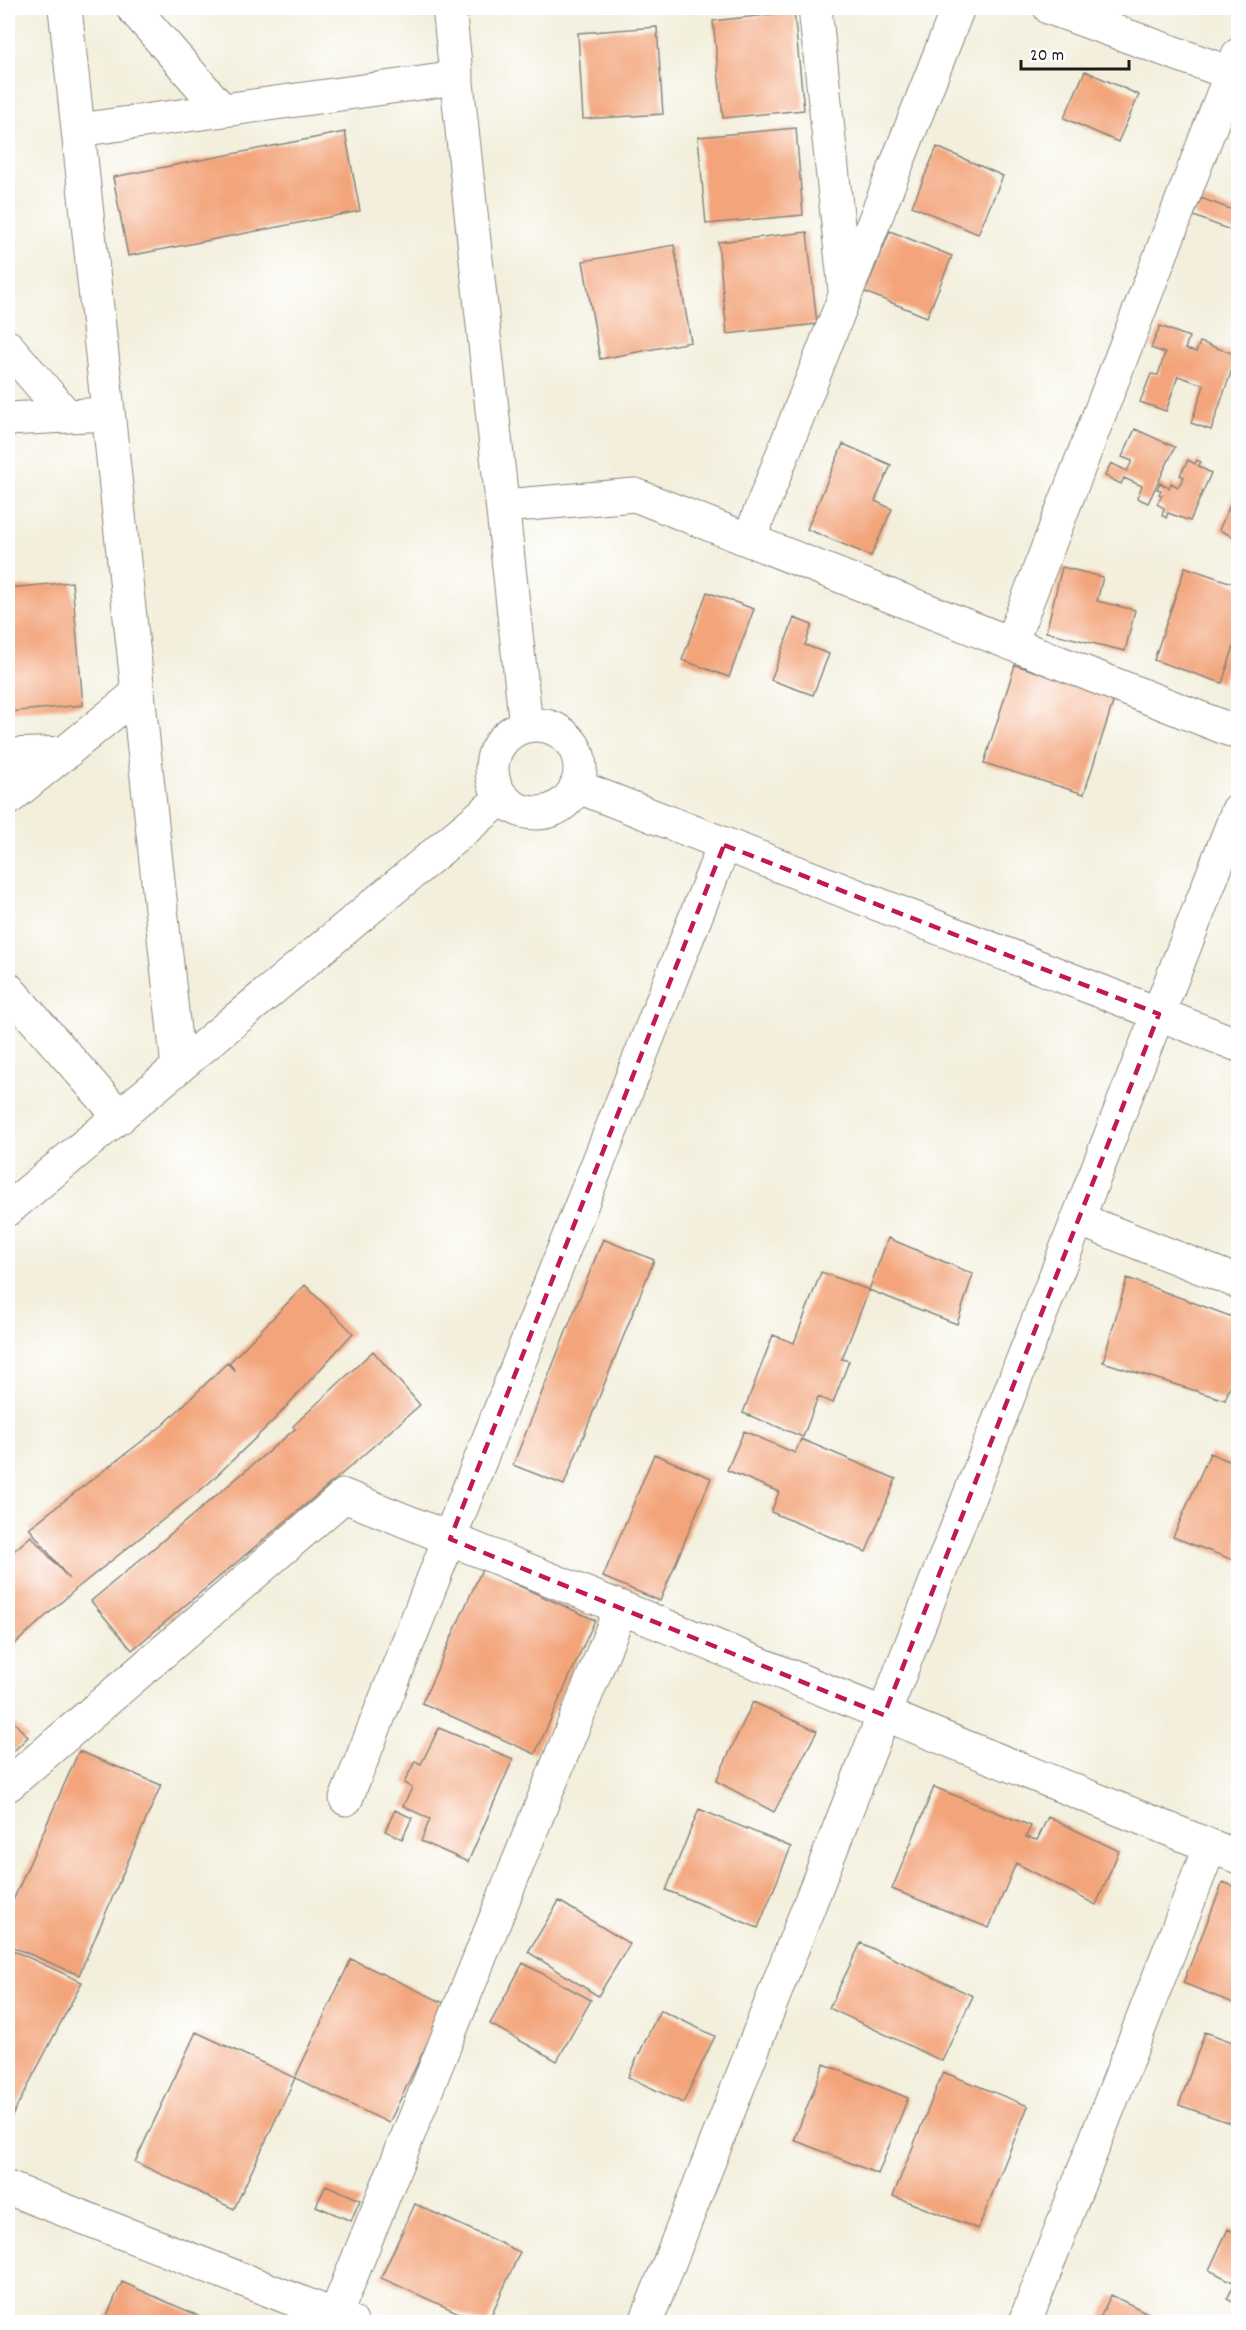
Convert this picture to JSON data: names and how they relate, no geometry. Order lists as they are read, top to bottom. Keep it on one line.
{"scale_bar":"20 m"}
